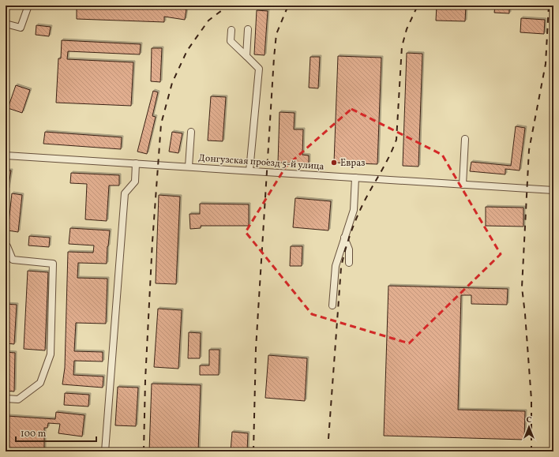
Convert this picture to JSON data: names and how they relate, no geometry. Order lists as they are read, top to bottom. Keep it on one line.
{"streets":{"street":["Донгузская проезд 5-й улица"]},"places":["Евраз"],"scale_bar":"100 m","north":"top"}
